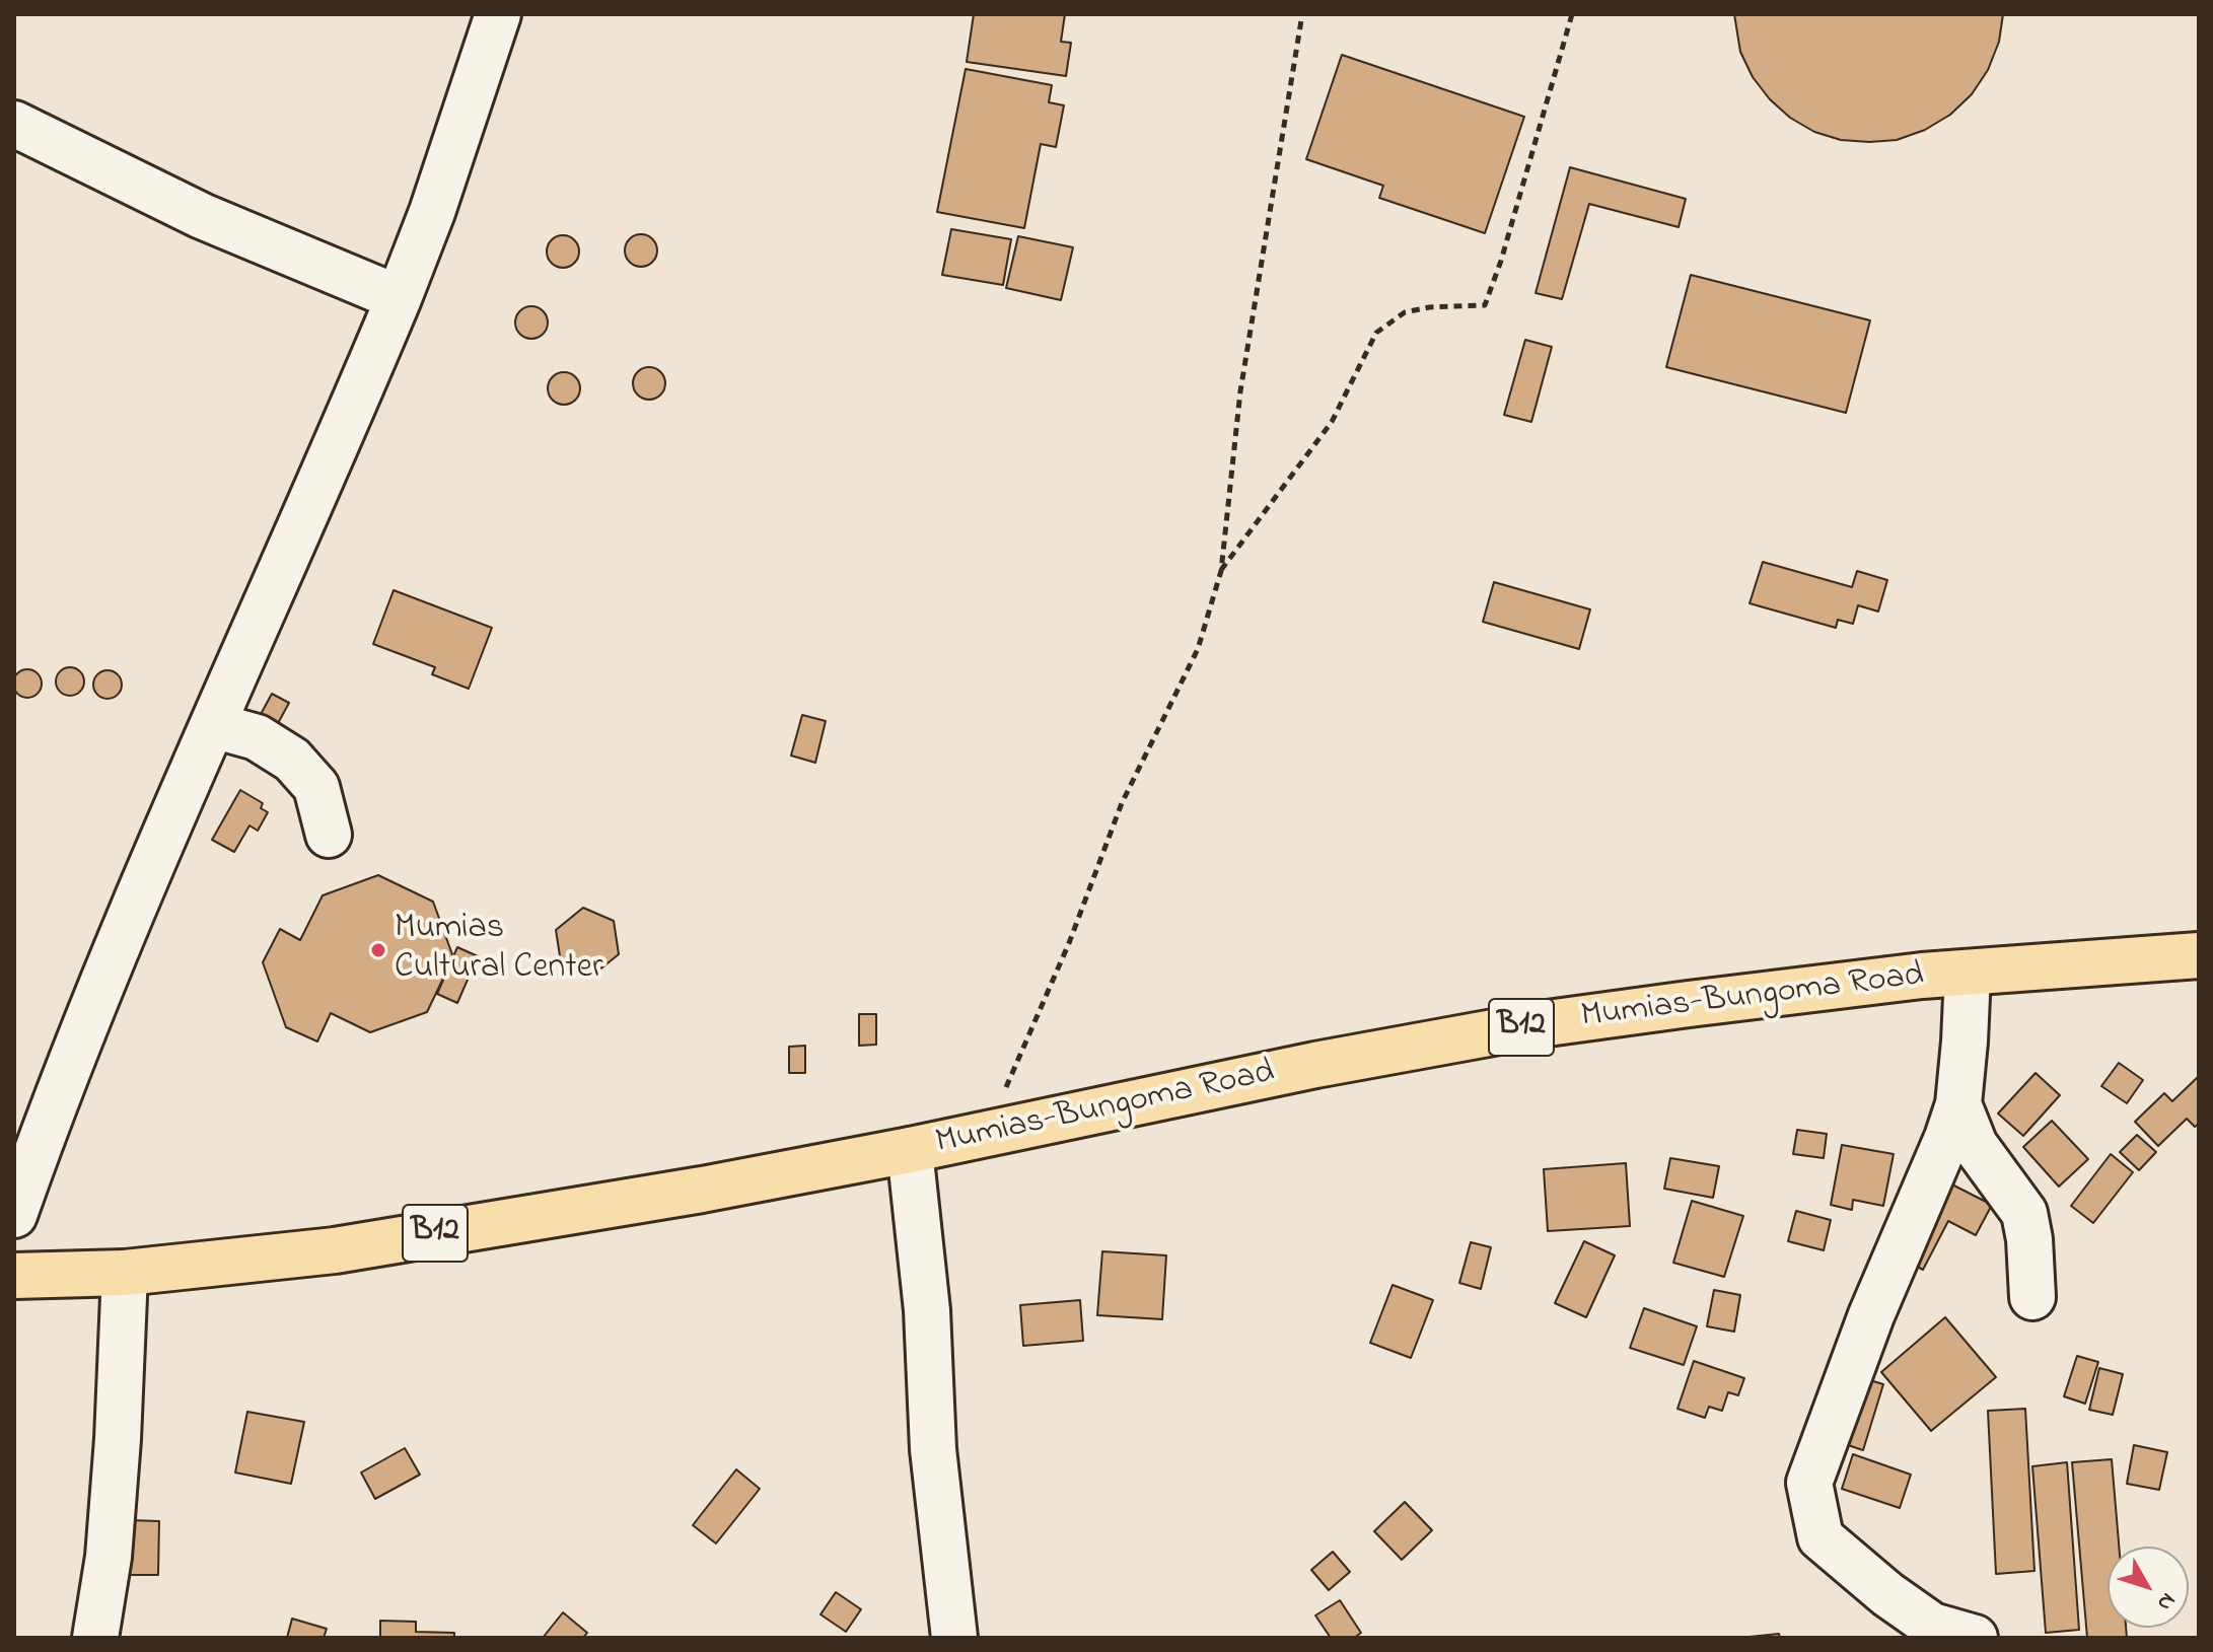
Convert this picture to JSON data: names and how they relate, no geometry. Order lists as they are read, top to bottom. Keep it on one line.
{"streets":{"highway":["Mumias-Bungoma Road","B12"]},"places":["Mumias Cultural Center"],"north":"bottom right"}
